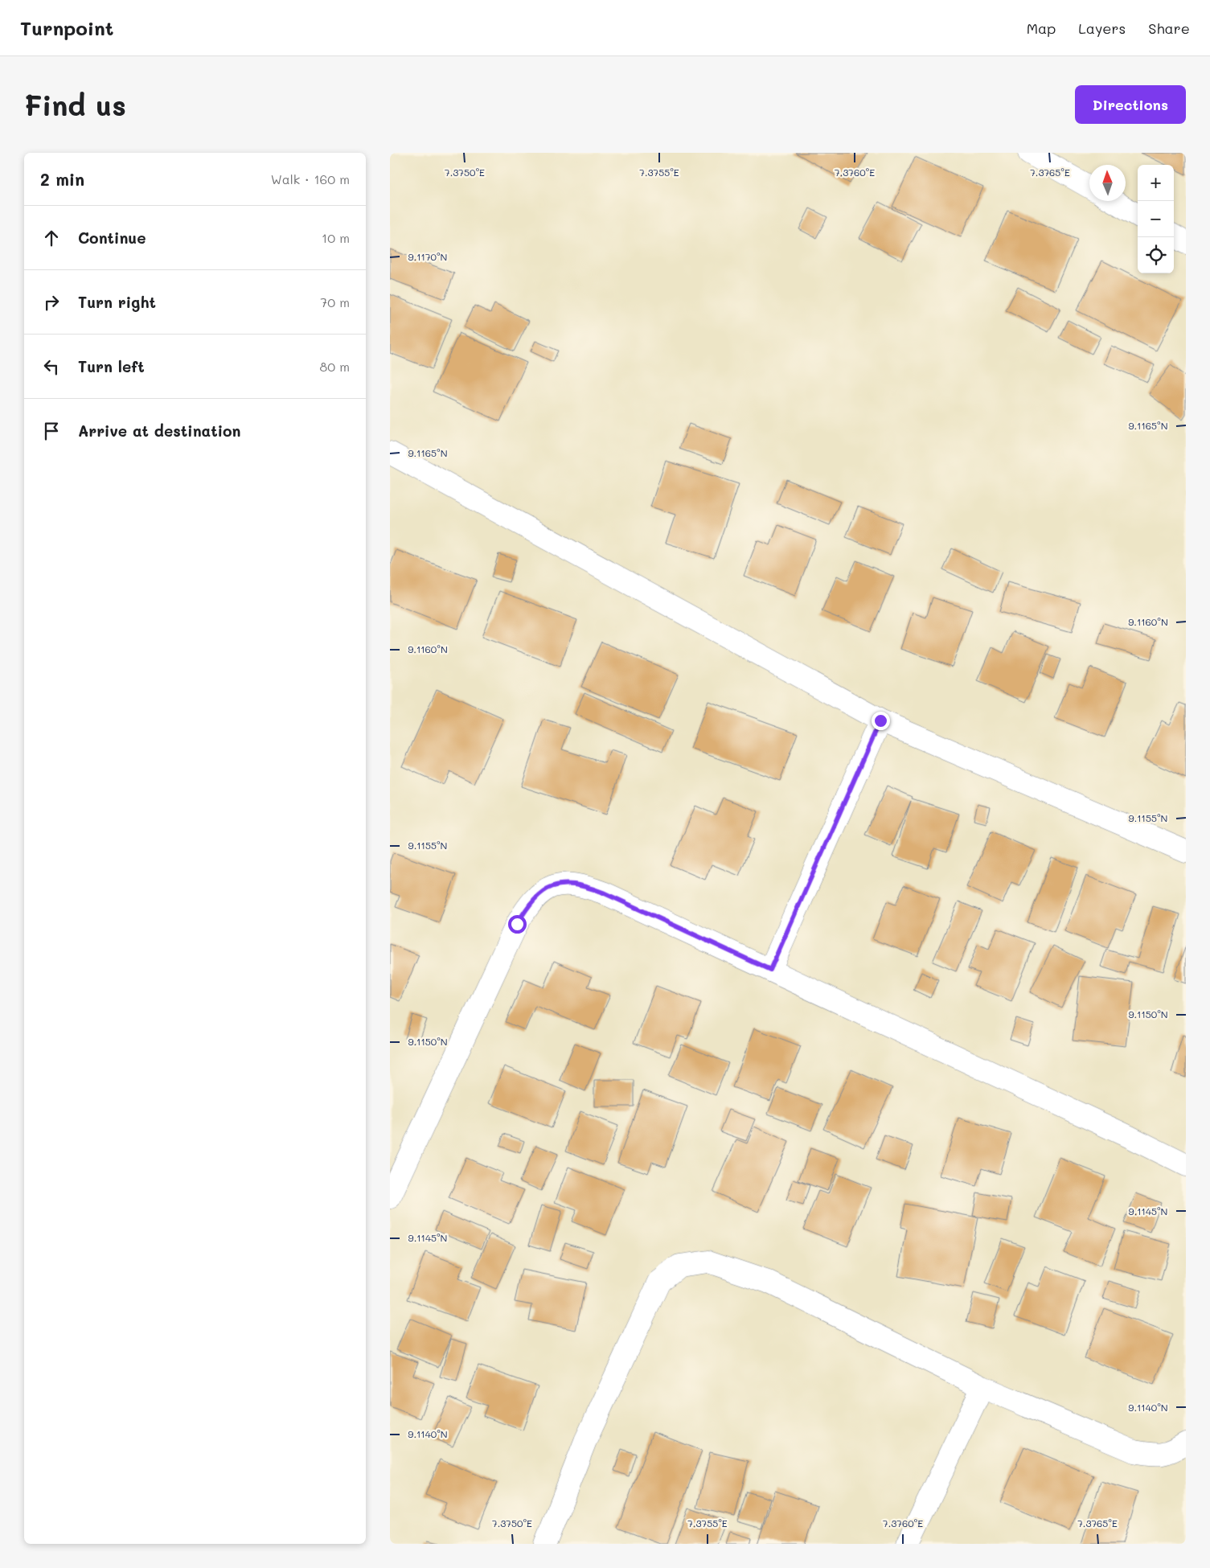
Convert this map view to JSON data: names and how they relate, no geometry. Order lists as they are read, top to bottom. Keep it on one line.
{"north":"top","page":{"header":"Turnpoint","nav":["Map","Layers","Share"],"buttons":"Directions","title":"Find us","heading":["2 min","Walk · 160 m"],"map_buttons":["+","−"],"list":[["Continue","10 m"],["Turn right","70 m"],["Turn left","80 m"],"Arrive at destination"]},"coordinates":["7.3750°E","7.3755°E","7.3760°E","7.3765°E","9.1170°N","9.1165°N","9.1160°N","9.1155°N","9.1150°N","9.1145°N","9.1140°N"]}
